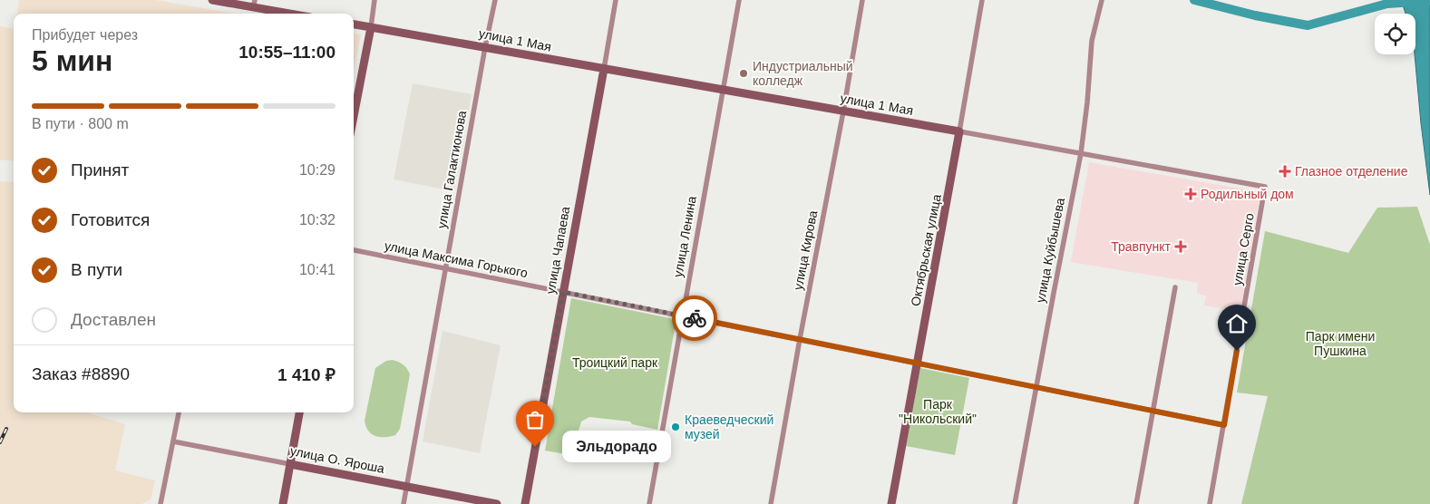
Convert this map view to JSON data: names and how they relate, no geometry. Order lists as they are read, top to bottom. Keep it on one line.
{"streets":{"main road":["улица 1 Мая","улица Чапаева","Октябрьская улица","улица О. Яроша"],"street":["улица Галактионова","улица Ленина","улица Серго","улица Кирова","улица Куйбышева","улица Максима Горького"]},"crossings":[["улица 1 Мая","улица Галактионова"],["улица 1 Мая","улица Ленина"],["улица 1 Мая","улица Серго"],["улица 1 Мая","улица Чапаева"],["улица 1 Мая","улица Кирова"],["улица 1 Мая","Октябрьская улица"],["улица 1 Мая","улица Куйбышева"],["улица Галактионова","улица Максима Горького"],["улица Галактионова","улица О. Яроша"],["улица Ленина","улица Максима Горького"],["улица Серго","улица Максима Горького"],["улица Чапаева","улица Максима Горького"],["улица Кирова","улица Максима Горького"],["Октябрьская улица","улица Максима Горького"],["улица Куйбышева","улица Максима Горького"]],"parks":["Парк имени Пушкина","Троицкий парк","Парк \"Никольский\""],"places":{"other":["Индустриальный колледж","Краеведческий музей","Эльдорадо"],"health":["Глазное отделение","Родильный дом","Травпункт"]},"page":{"heading":["5 мин","Прибудет через","10:55–11:00"],"panel":["Заказ #8890","1 410 ₽"],"bar":"В пути · 800 m","list":[["Принят","10:29"],["Готовится","10:32"],["В пути","10:41"],"Доставлен"],"bubble":"Эльдорадо"}}
